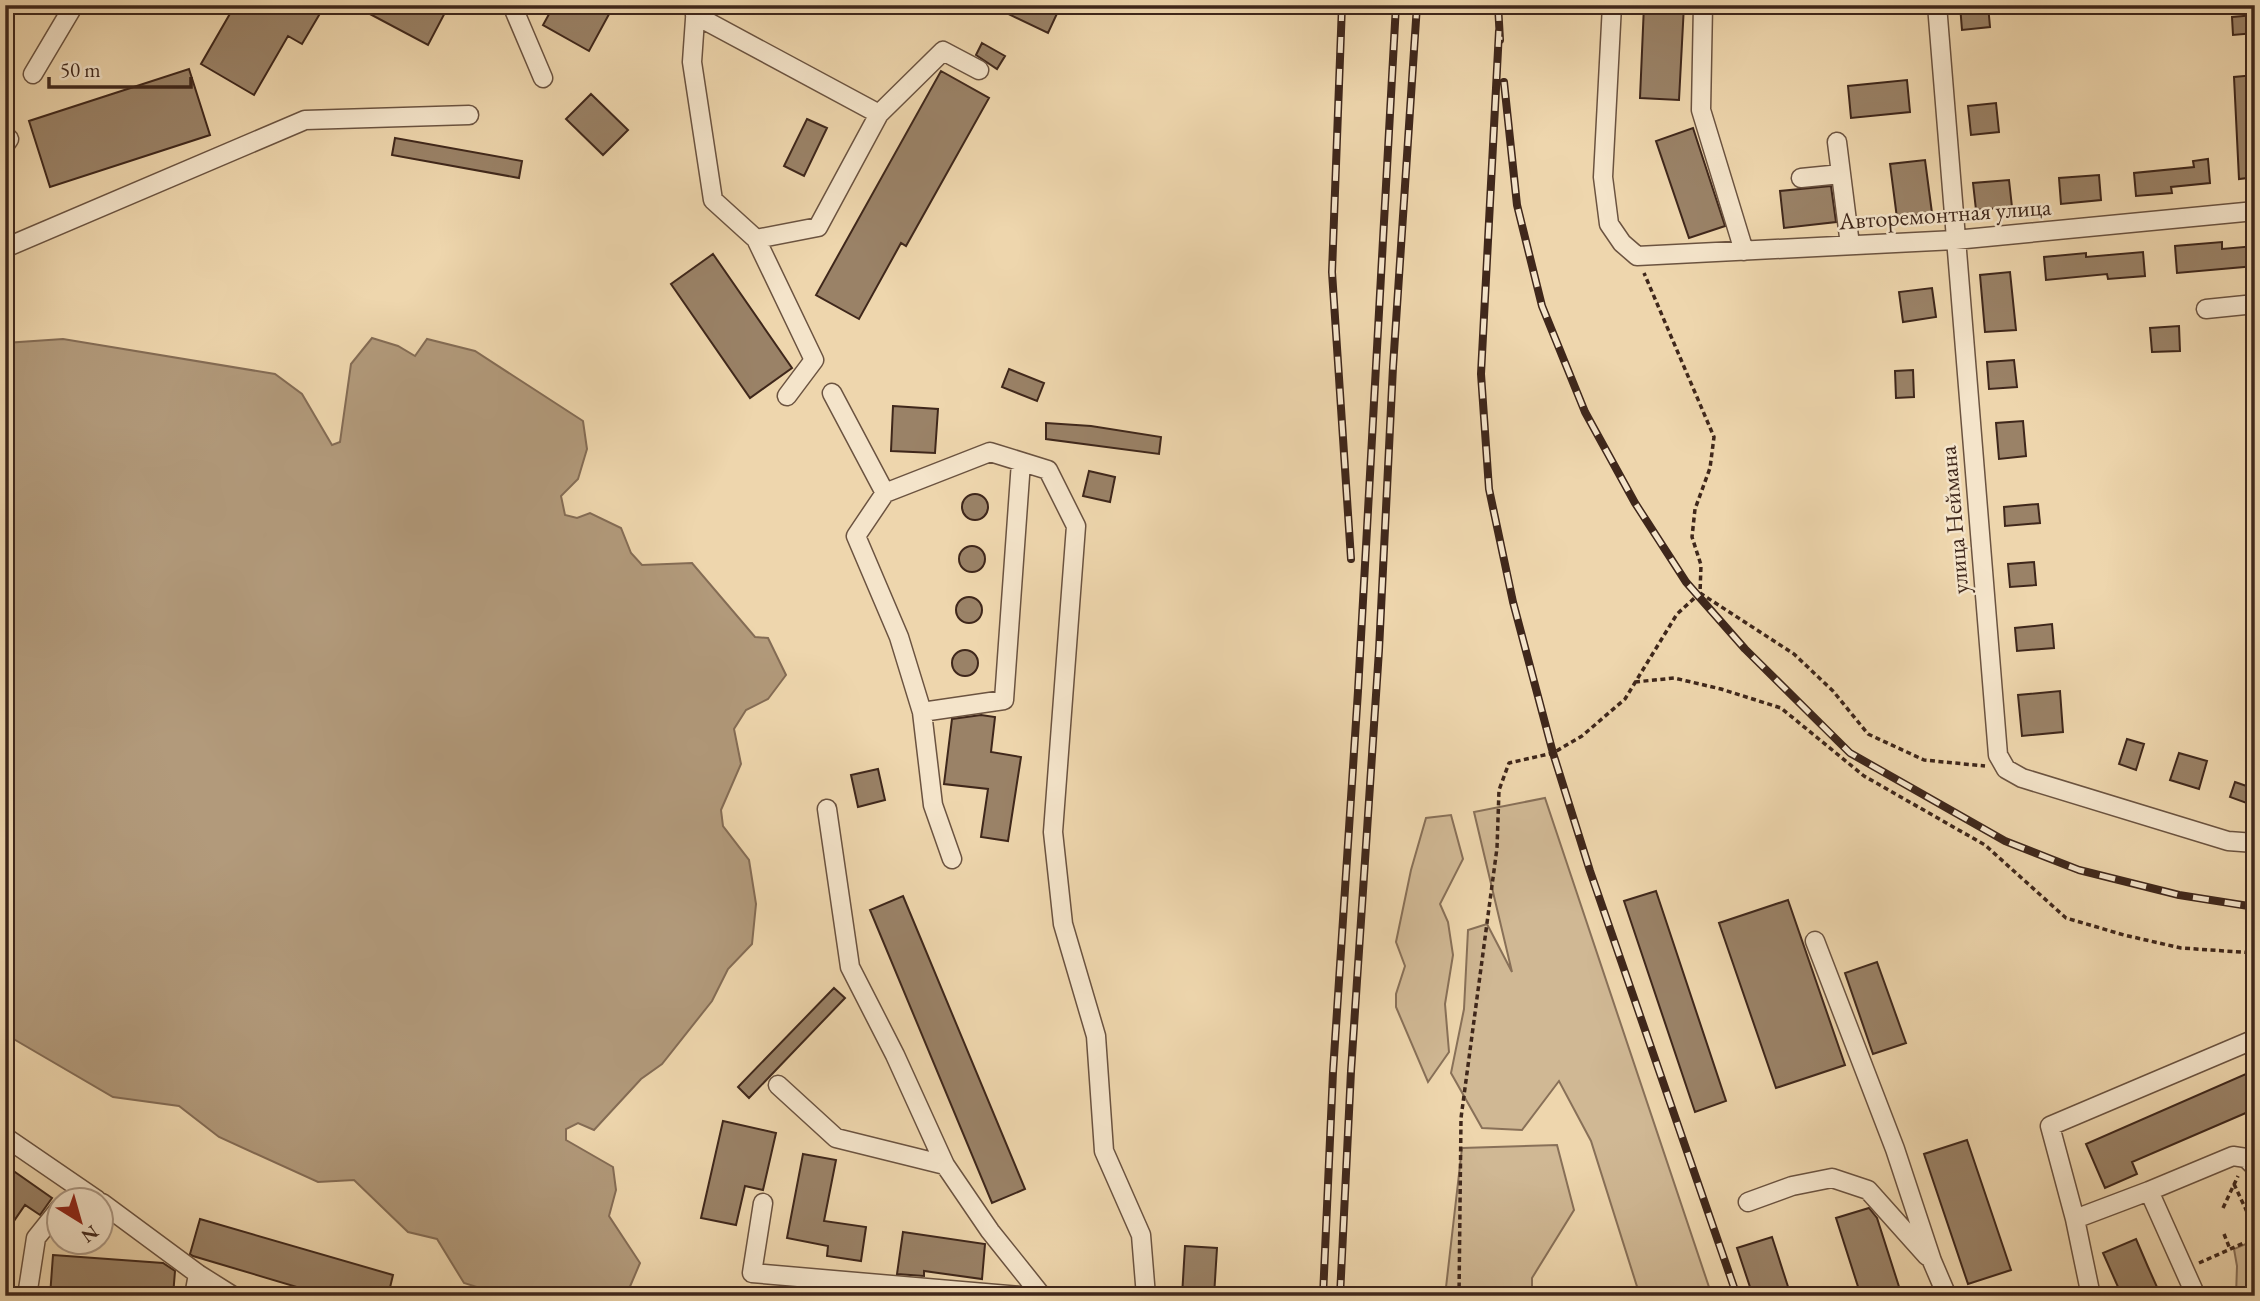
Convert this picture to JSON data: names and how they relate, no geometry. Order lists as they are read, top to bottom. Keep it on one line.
{"streets":{"street":["Авторемонтная улица","улица Неймана"]},"crossings":[["Авторемонтная улица","улица Неймана"]],"scale_bar":"50 m","north":"bottom right"}
